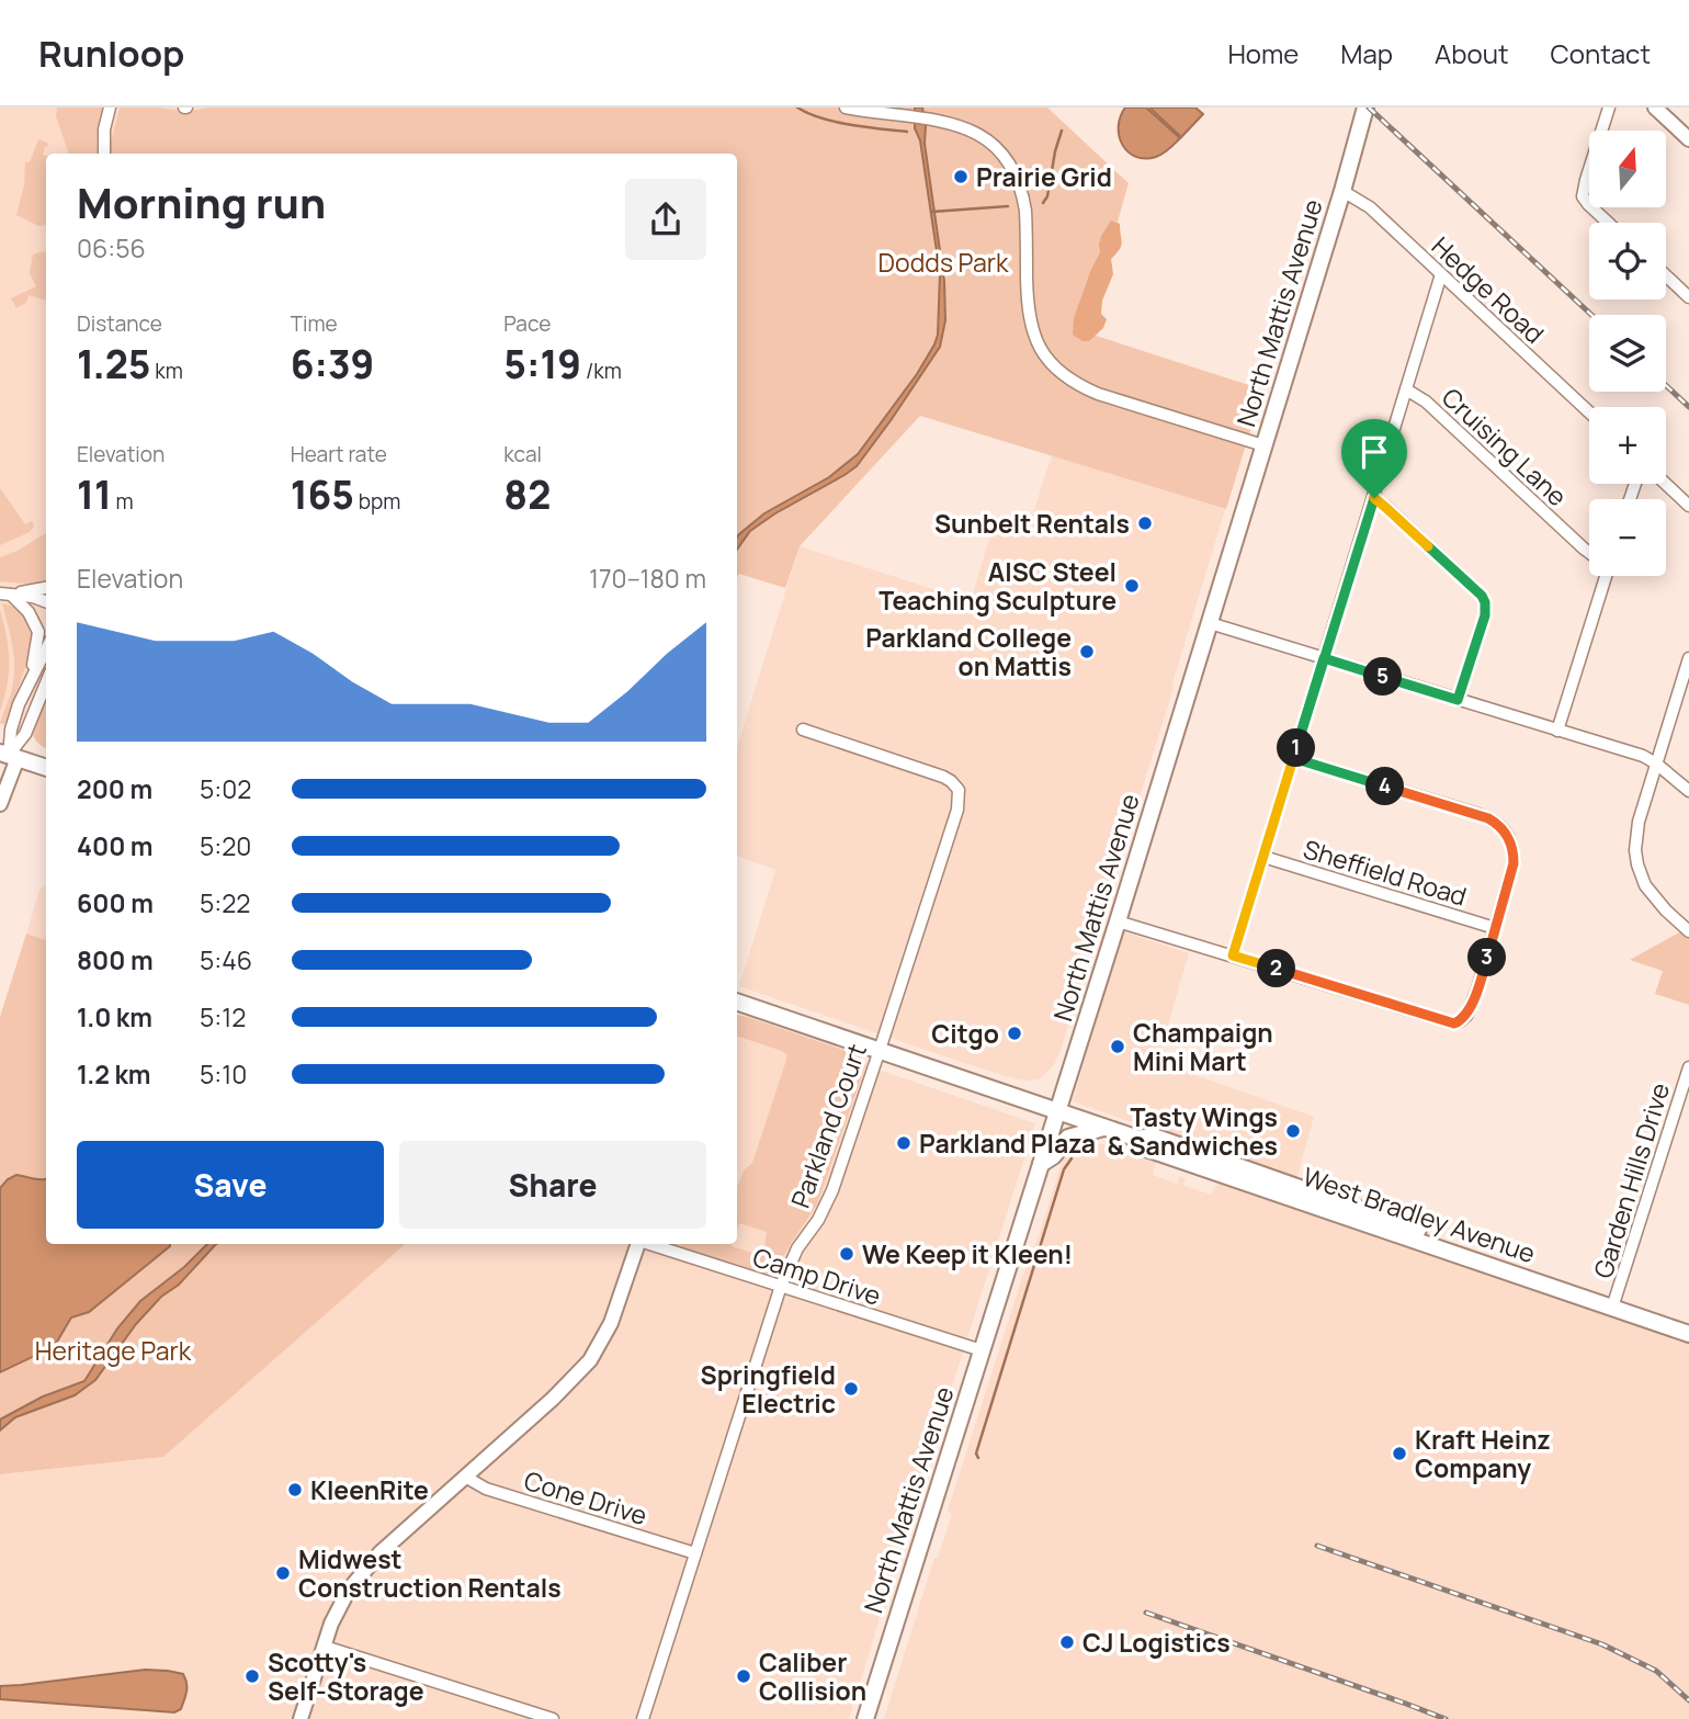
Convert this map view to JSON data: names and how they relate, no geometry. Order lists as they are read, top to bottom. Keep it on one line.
{"streets":{"main road":["North Mattis Avenue","West Bradley Avenue"],"street":["Hedge Road","Cruising Lane","Sheffield Road","Parkland Court","Garden Hills Drive","Camp Drive","Cone Drive"]},"crossings":[["Hedge Road","North Mattis Avenue"],["North Mattis Avenue","West Bradley Avenue"],["North Mattis Avenue","Camp Drive"],["Parkland Court","West Bradley Avenue"],["Parkland Court","Camp Drive"],["Parkland Court","Cone Drive"],["Garden Hills Drive","West Bradley Avenue"]],"parks":["Dodds Park","Heritage Park"],"places":["Prairie Grid","Sunbelt Rentals","AISC Steel Teaching Sculpture","Parkland College on Mattis","Citgo","Champaign Mini Mart","Tasty Wings & Sandwiches","Parkland Plaza","We Keep it Kleen!","Springfield Electric","Kraft Heinz Company","KleenRite","Midwest Construction Rentals","CJ Logistics","Scotty's Self-Storage","Caliber Collision"],"north":"top","page":{"header":"Runloop","nav":["Home","Map","About","Contact"],"map_buttons":["+","−"],"heading":["Morning run","06:56"],"stats":[["Distance","1.25 km"],["Time","6:39"],["Pace","5:19 /km"],["Elevation","11 m"],["Heart rate","165 bpm"],["kcal","82"]],"chart":["Elevation","170–180 m"],"pins":["5","1","4","3","2"],"list":[{"name":"200 m","note":"5:02"},{"name":"400 m","note":"5:20"},{"name":"600 m","note":"5:22"},{"name":"800 m","note":"5:46"},{"name":"1.0 km","note":"5:12"},{"name":"1.2 km","note":"5:10"}],"buttons":["Save","Share"]}}
